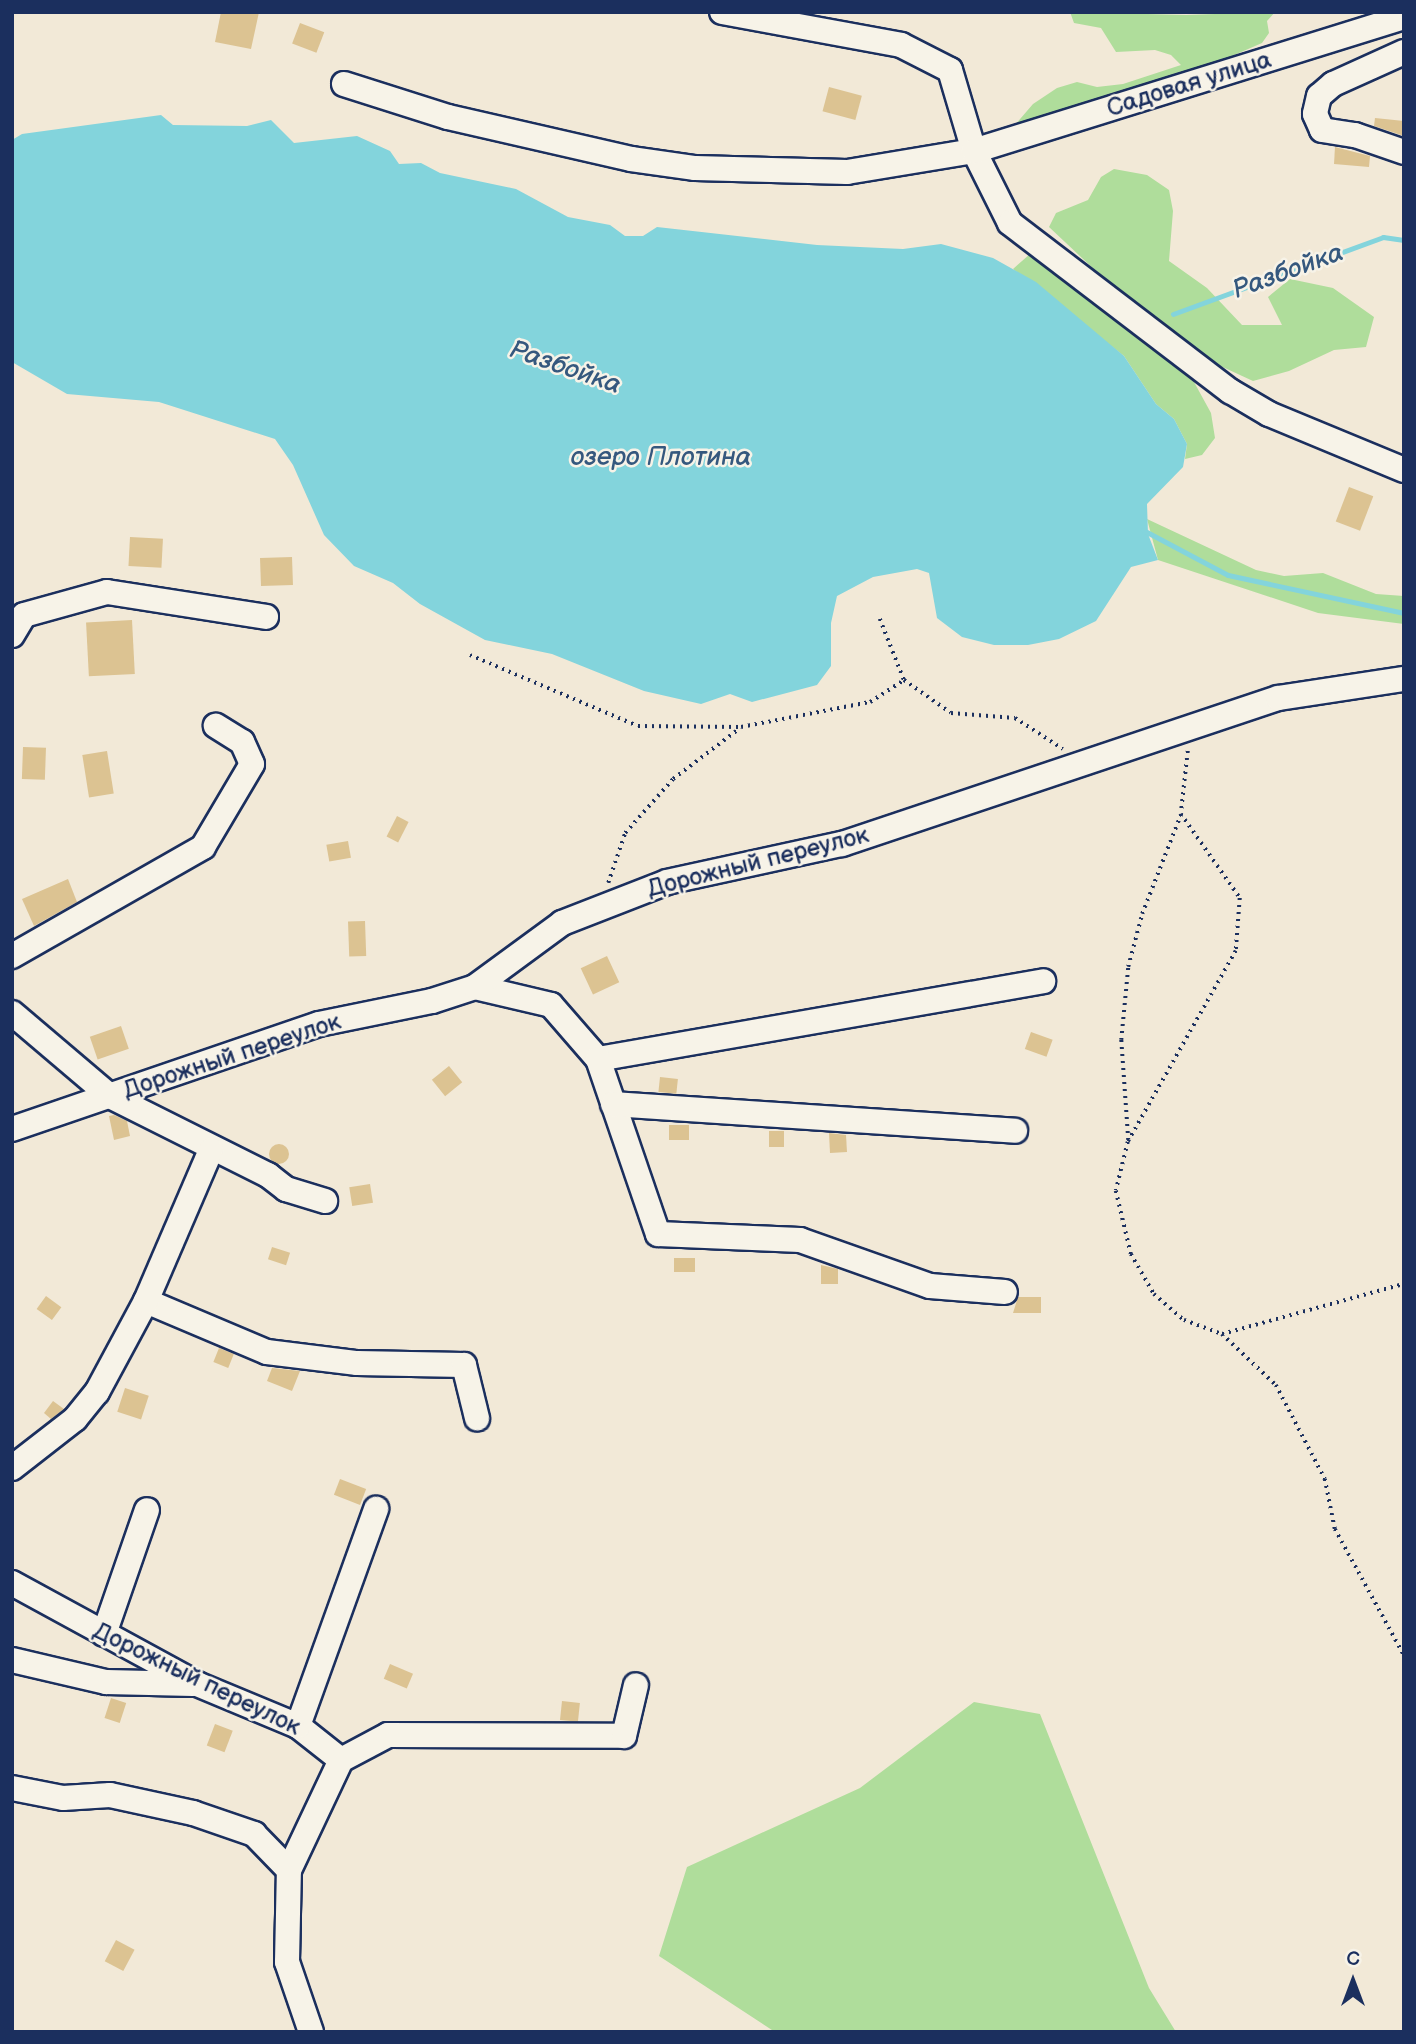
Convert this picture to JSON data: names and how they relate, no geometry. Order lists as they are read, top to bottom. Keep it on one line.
{"streets":{"street":["Садовая улица","Дорожный переулок"]},"water":["Разбойка","озеро Плотина"],"north":"top"}
